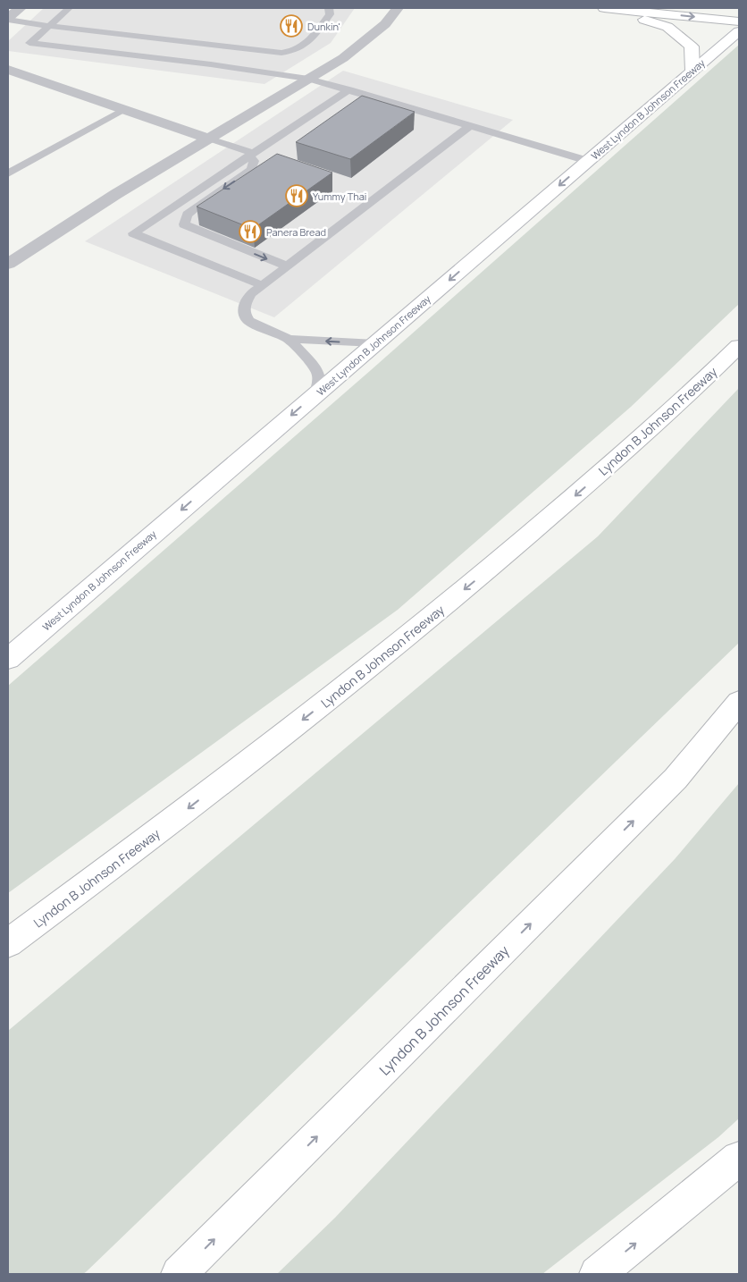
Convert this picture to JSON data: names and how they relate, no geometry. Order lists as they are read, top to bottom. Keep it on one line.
{"streets":{"main road":["West Lyndon B Johnson Freeway","Lyndon B Johnson Freeway"]},"one_way":["West Lyndon B Johnson Freeway"],"places":{"restaurant":["Dunkin'","Yummy Thai","Panera Bread"]}}
